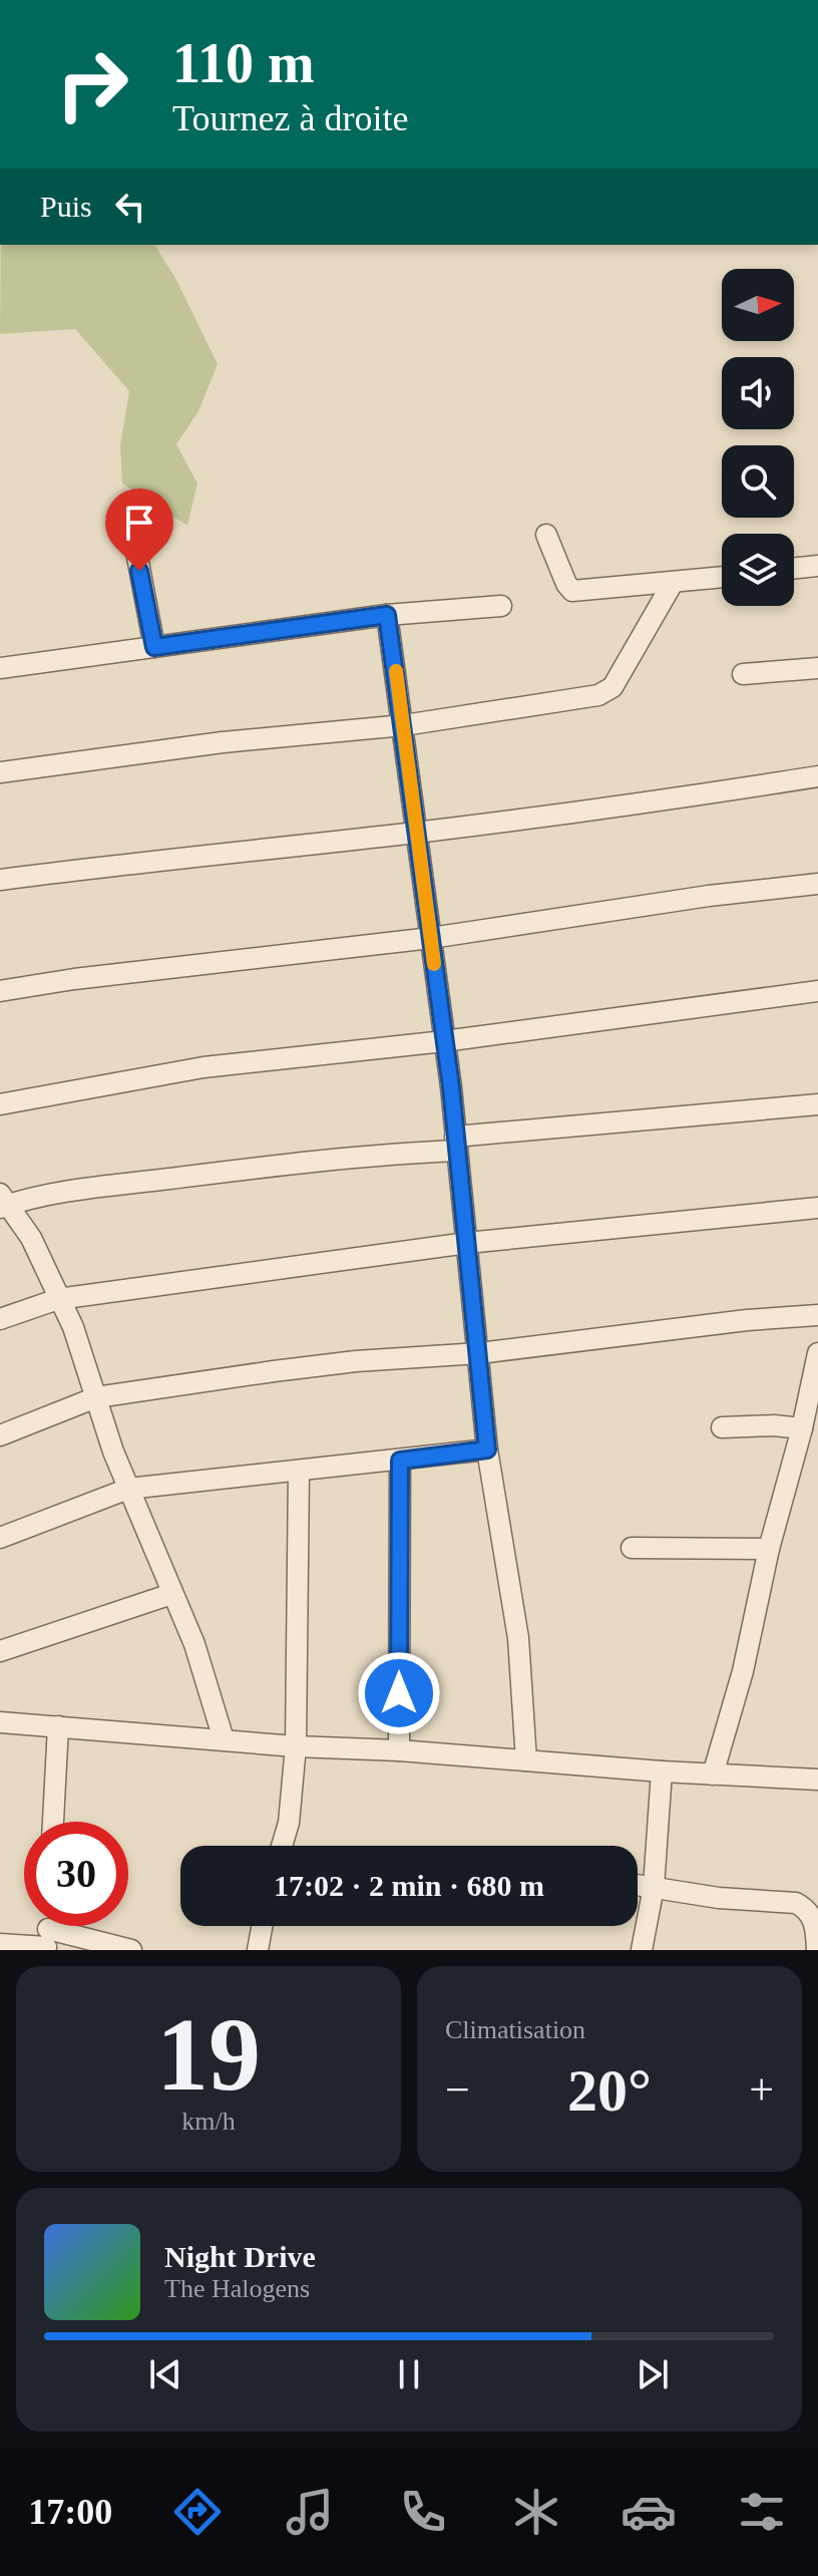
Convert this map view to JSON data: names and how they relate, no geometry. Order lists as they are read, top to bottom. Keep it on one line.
{"north":"right","page":{"turn":["110 m","Tournez à droite"],"then":"Puis","limit":"30","trip":"17:02 · 2 min · 680 m","tile":[["19","km/h"],"Climatisation"],"heat":["−","20°","+"],"song":["Night Drive","The Halogens"],"tabs":"17:00"}}
